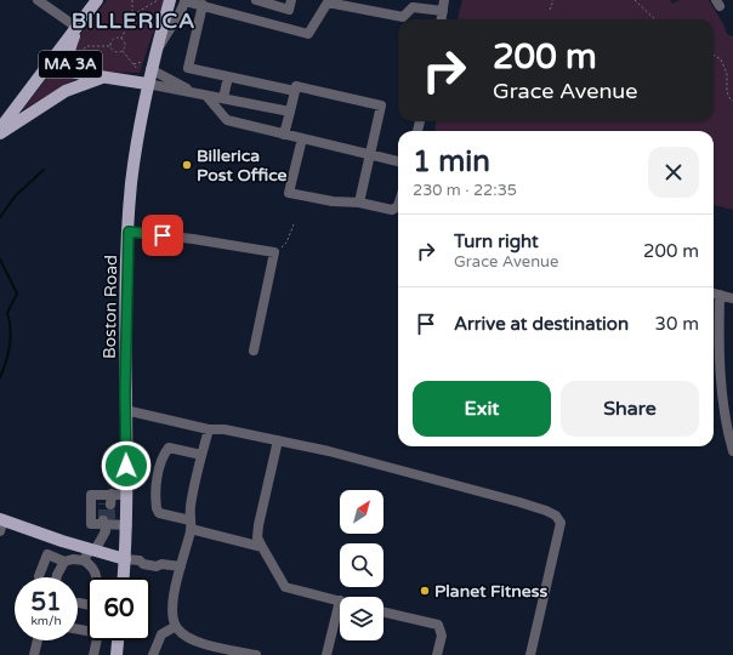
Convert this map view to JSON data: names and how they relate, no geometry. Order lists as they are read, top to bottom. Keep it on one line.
{"streets":{"main road":["MA 3A","Boston Road"]},"crossings":[["MA 3A","Boston Road"]],"districts":["BILLERICA"],"places":["Billerica Post Office","Planet Fitness"],"north":"top right","page":{"turn":["200 m","Grace Avenue"],"heading":["1 min","230 m · 22:35"],"list":[{"name":"Turn right","note":"Grace Avenue","value":"200 m"},{"name":"Arrive at destination","value":"30 m"}],"buttons":["Exit","Share"],"speed":"51 km/h","limit":"60"}}
